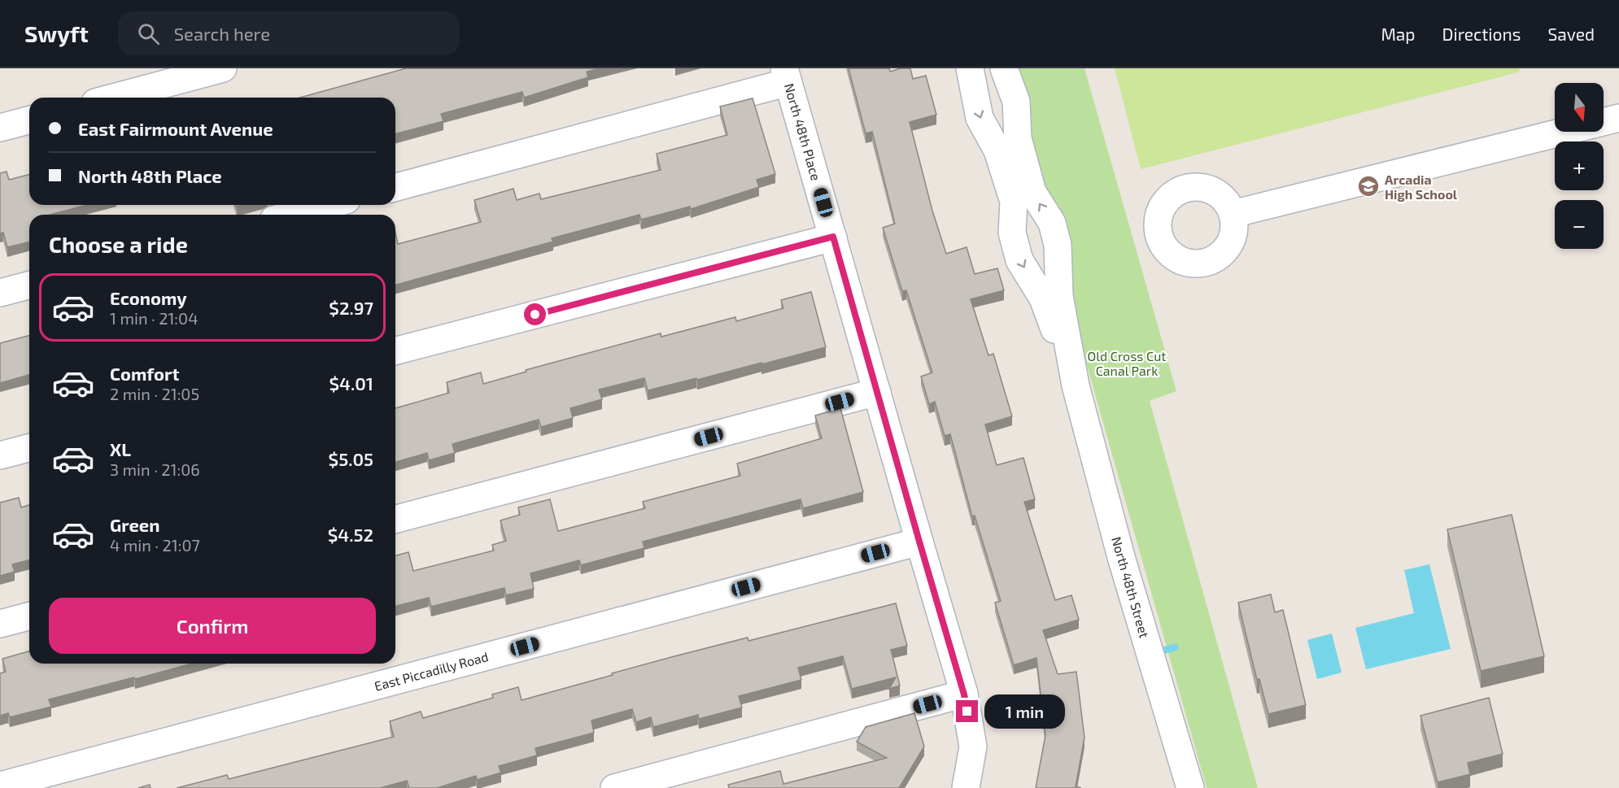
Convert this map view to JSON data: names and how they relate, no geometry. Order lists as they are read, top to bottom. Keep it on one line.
{"streets":{"street":["North 48th Place","North 48th Street","East Piccadilly Road"]},"crossings":[["North 48th Place","East Piccadilly Road"]],"parks":["Old Cross Cut Canal Park"],"places":{"school or university":["Arcadia High School"]},"north":"bottom","page":{"header":"Swyft","search":"Search here","nav":["Map","Directions","Saved"],"map_buttons":["+","−"],"banner":["East Fairmount Avenue","North 48th Place"],"heading":"Choose a ride","list":[{"name":"Economy","note":"1 min · 21:04","value":"$2.97"},{"name":"Comfort","note":"2 min · 21:05","value":"$4.01"},{"name":"XL","note":"3 min · 21:06","value":"$5.05"},{"name":"Green","note":"4 min · 21:07","value":"$4.52"}],"buttons":"Confirm","bubble":"1 min"}}
